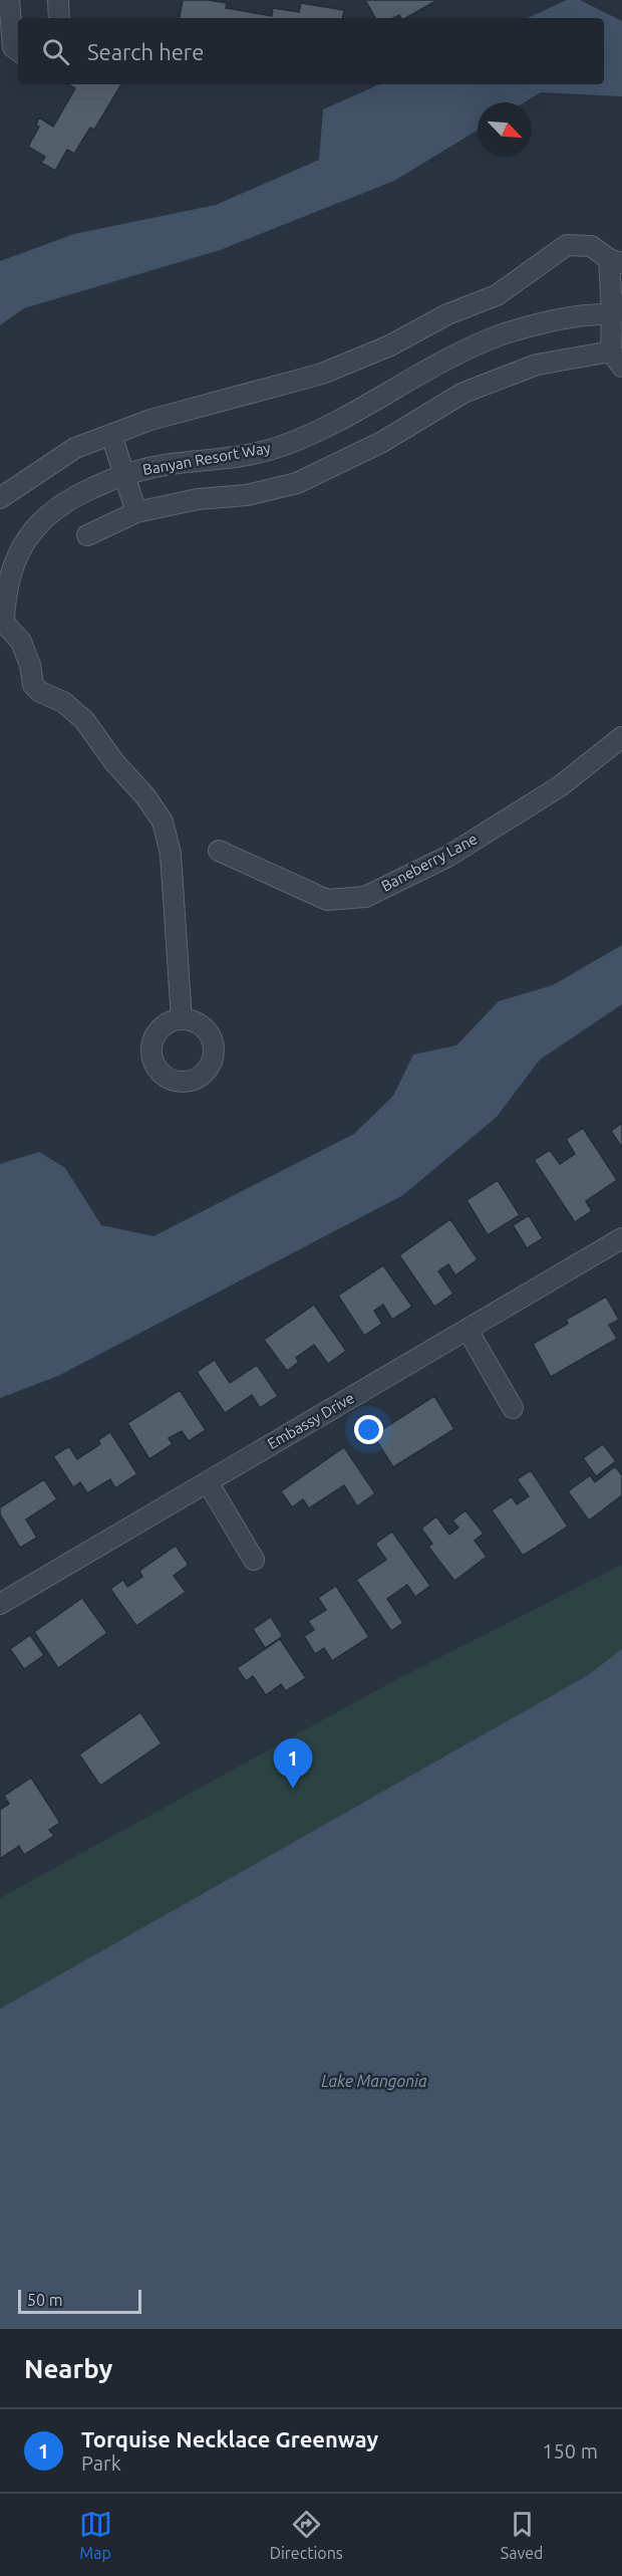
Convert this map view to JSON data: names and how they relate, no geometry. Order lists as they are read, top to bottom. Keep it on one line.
{"streets":{"street":["Banyan Resort Way","Baneberry Lane","Embassy Drive"]},"water":["Lake Mangonia"],"scale_bar":"50 m","north":"bottom right","page":{"search":"Search here","pins":"1","scale":"50 m","heading":"Nearby","list":[{"mark":"1","name":"Torquise Necklace Greenway","note":"Park","value":"150 m"}],"nav":["Map","Directions","Saved"]}}
